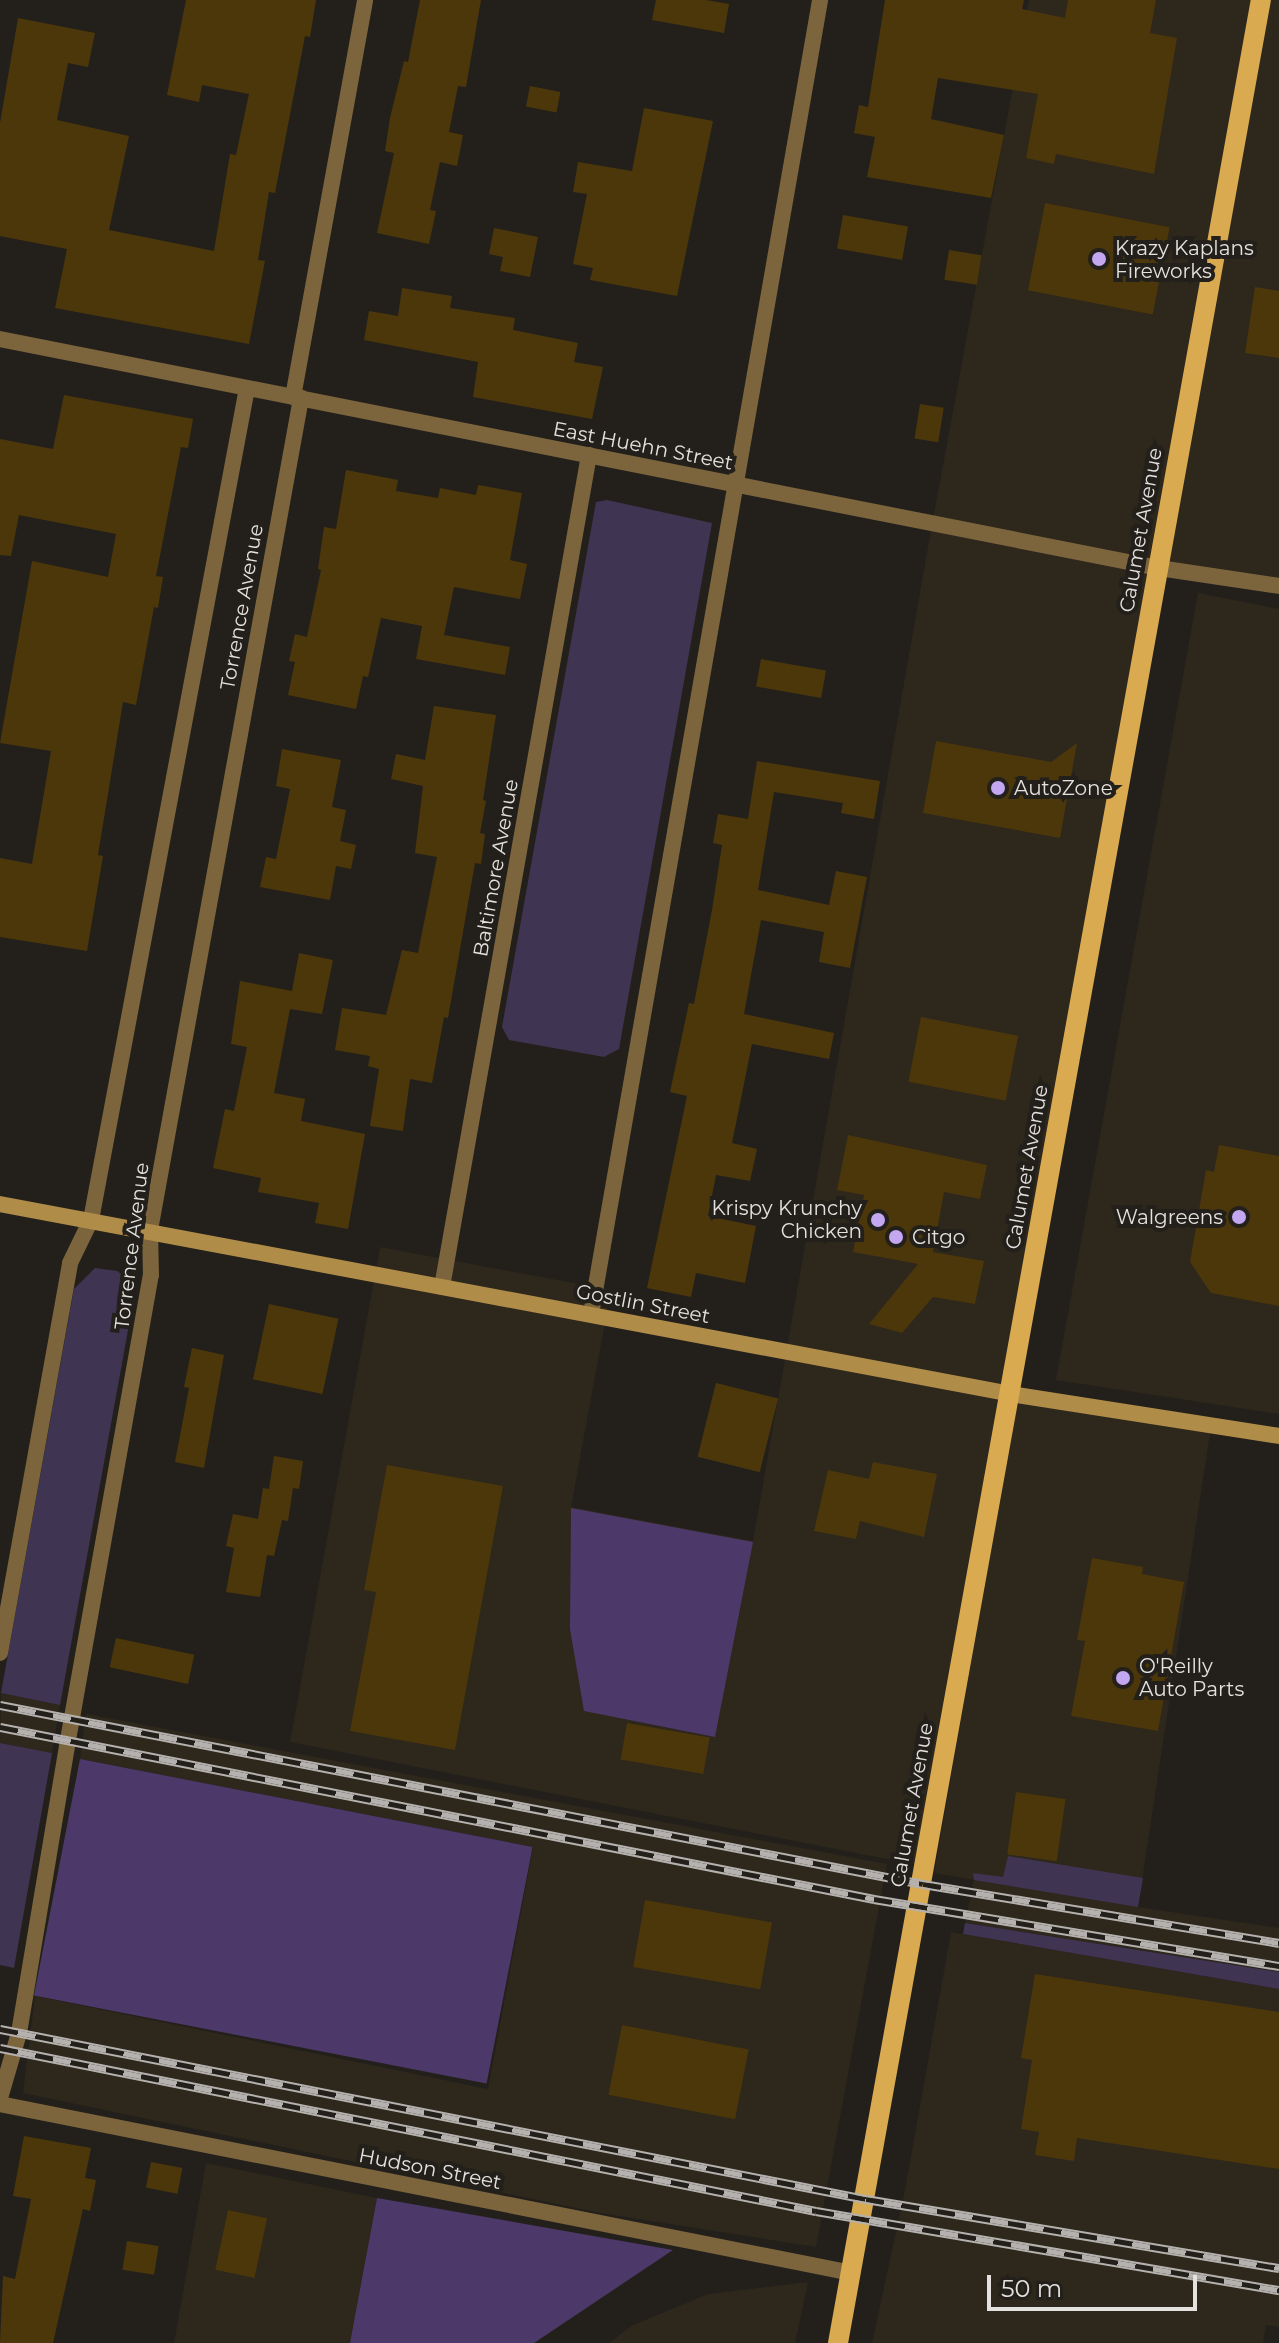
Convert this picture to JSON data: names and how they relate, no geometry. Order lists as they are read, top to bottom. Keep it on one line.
{"streets":{"main road":["Calumet Avenue","Gostlin Street"],"street":["East Huehn Street","Torrence Avenue","Baltimore Avenue","Hudson Street"]},"crossings":[["East Huehn Street","Calumet Avenue"],["East Huehn Street","Torrence Avenue"],["East Huehn Street","Baltimore Avenue"],["Calumet Avenue","Gostlin Street"],["Calumet Avenue","Hudson Street"],["Torrence Avenue","Gostlin Street"],["Torrence Avenue","Hudson Street"],["Baltimore Avenue","Gostlin Street"]],"places":["Krazy Kaplans Fireworks","AutoZone","Walgreens","Krispy Krunchy Chicken","Citgo","O'Reilly Auto Parts"],"scale_bar":"50 m"}
